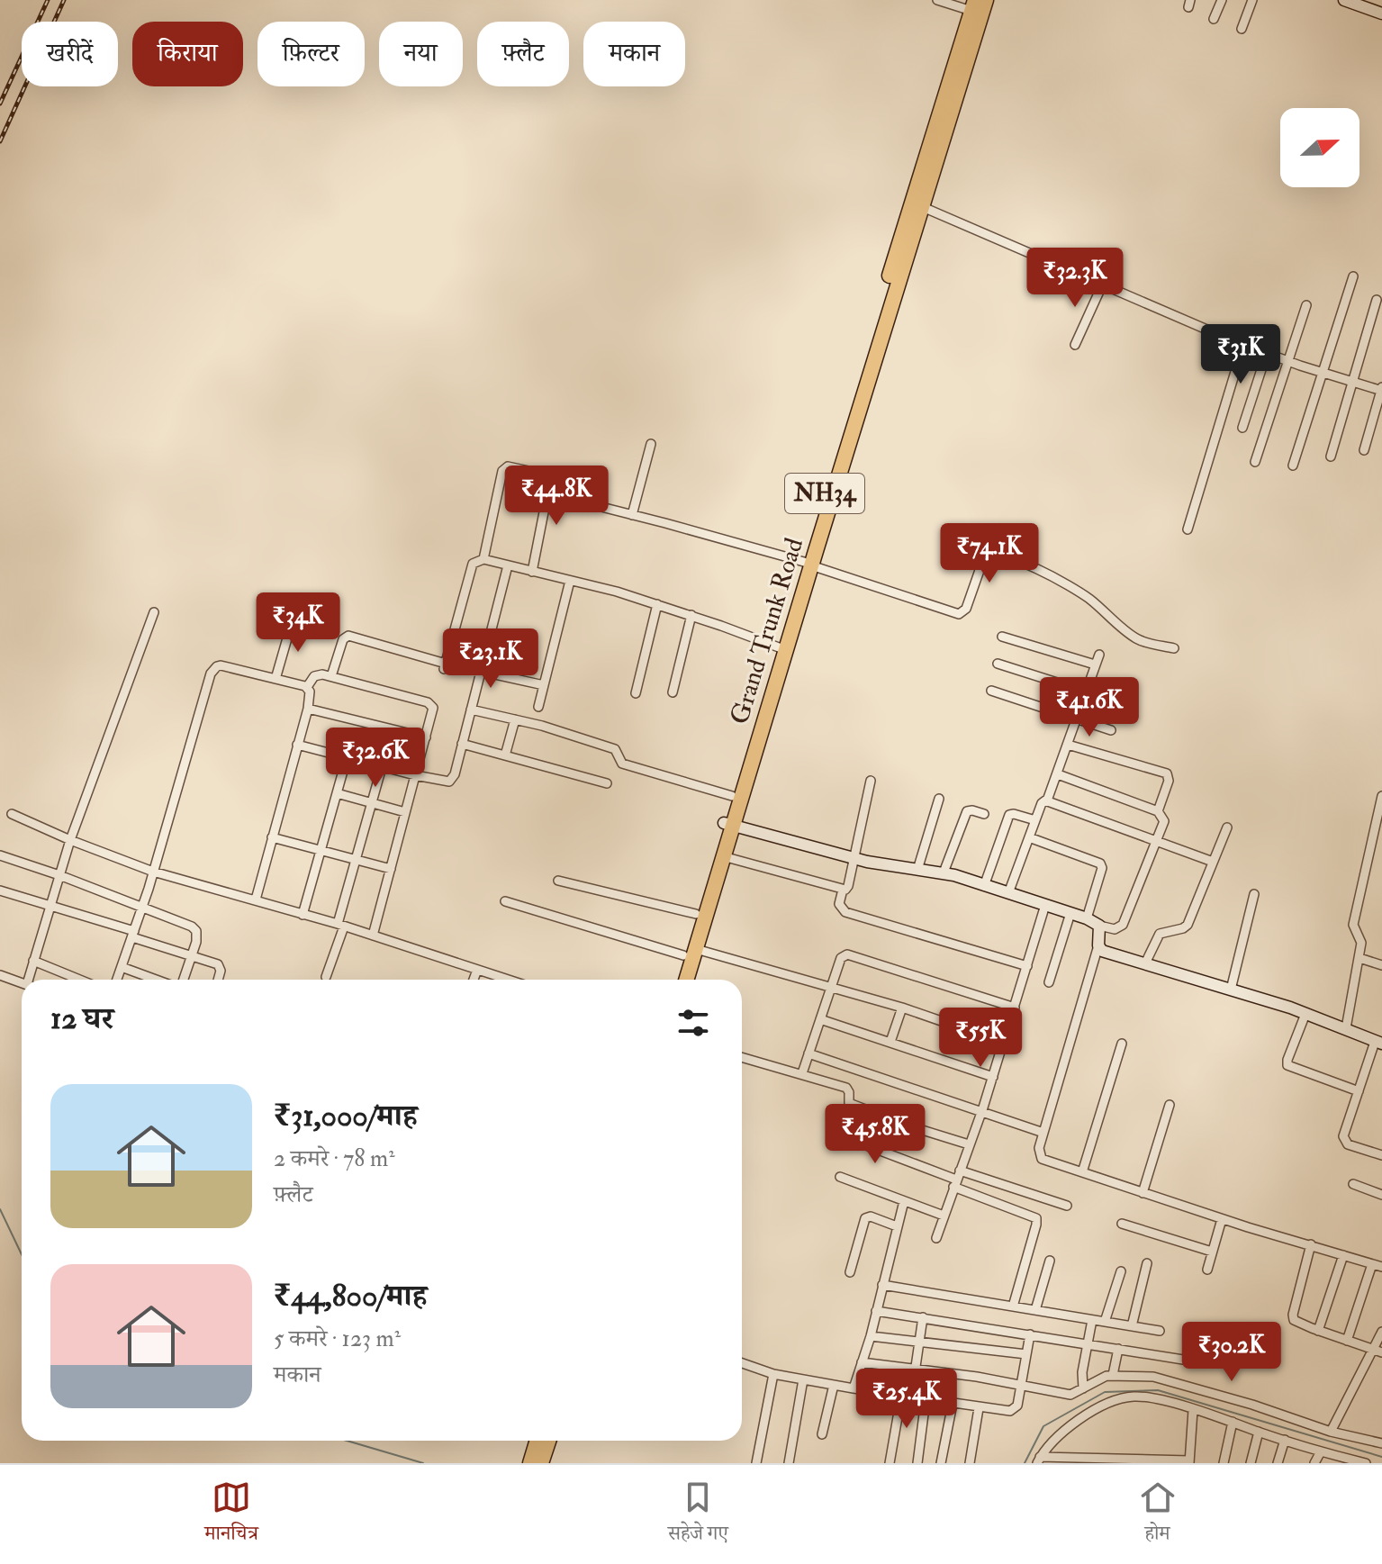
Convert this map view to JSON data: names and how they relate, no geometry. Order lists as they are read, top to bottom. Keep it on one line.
{"streets":{"highway":["NH34","Grand Trunk Road"]},"north":"right","page":{"chip":["खरीदें","किराया","फ़िल्टर","नया","फ़्लैट","मकान"],"price":["₹32.3K","₹31K","₹44.8K","₹74.1K","₹34K","₹23.1K","₹41.6K","₹32.6K","₹55K","₹45.8K","₹30.2K","₹25.4K"],"heading":"12 घर","list":[{"name":"₹31,000/माह","note":"2 कमरे · 78 m² · फ़्लैट"},{"name":"₹44,800/माह","note":"5 कमरे · 123 m² · मकान"}],"tabs":["मानचित्र","सहेजे गए","होम"]}}
